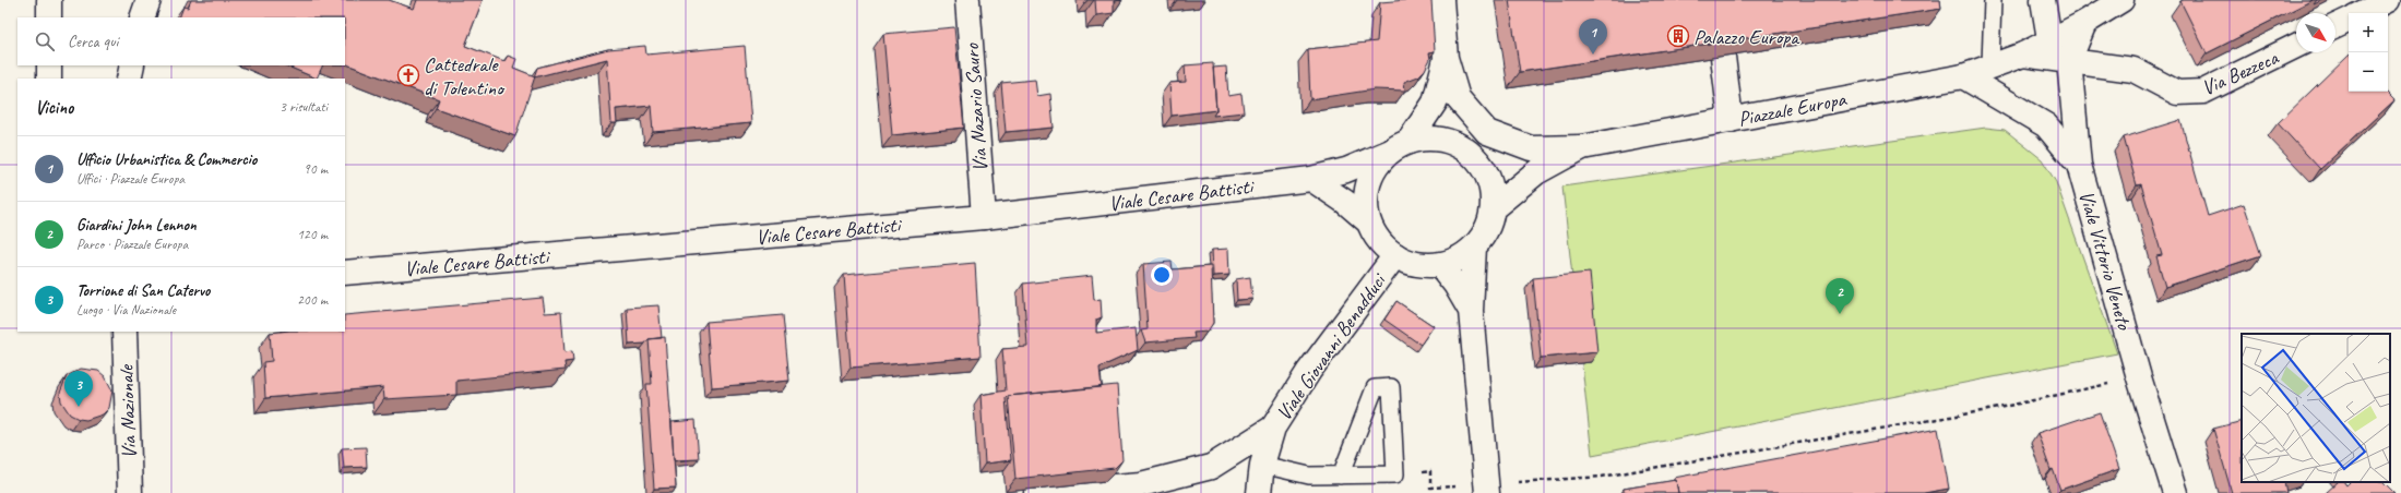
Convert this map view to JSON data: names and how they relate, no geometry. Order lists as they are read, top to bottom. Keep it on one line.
{"streets":{"street":["Via Bezzeca","Via Nazario Sauro","Piazzale Europa","Viale Cesare Battisti","Viale Vittorio Veneto","Viale Giovanni Benadduci","Via Nazionale"]},"crossings":[["Via Bezzeca","Piazzale Europa"],["Via Bezzeca","Viale Vittorio Veneto"],["Via Nazario Sauro","Viale Cesare Battisti"],["Piazzale Europa","Viale Cesare Battisti"],["Piazzale Europa","Viale Giovanni Benadduci"],["Viale Cesare Battisti","Viale Giovanni Benadduci"]],"places":{"building":["Palazzo Europa"],"church":["Cattedrale di Tolentino"]},"north":"bottom right","page":{"map_buttons":["+","−"],"search":"Cerca qui","pins":["1","2","3"],"heading":["Vicino","3 risultati"],"list":[{"mark":"1","name":"Ufficio Urbanistica & Commercio","note":"Uffici · Piazzale Europa","value":"90 m"},{"mark":"2","name":"Giardini John Lennon","note":"Parco · Piazzale Europa","value":"120 m"},{"mark":"3","name":"Torrione di San Catervo","note":"Luogo · Via Nazionale","value":"200 m"}]}}
